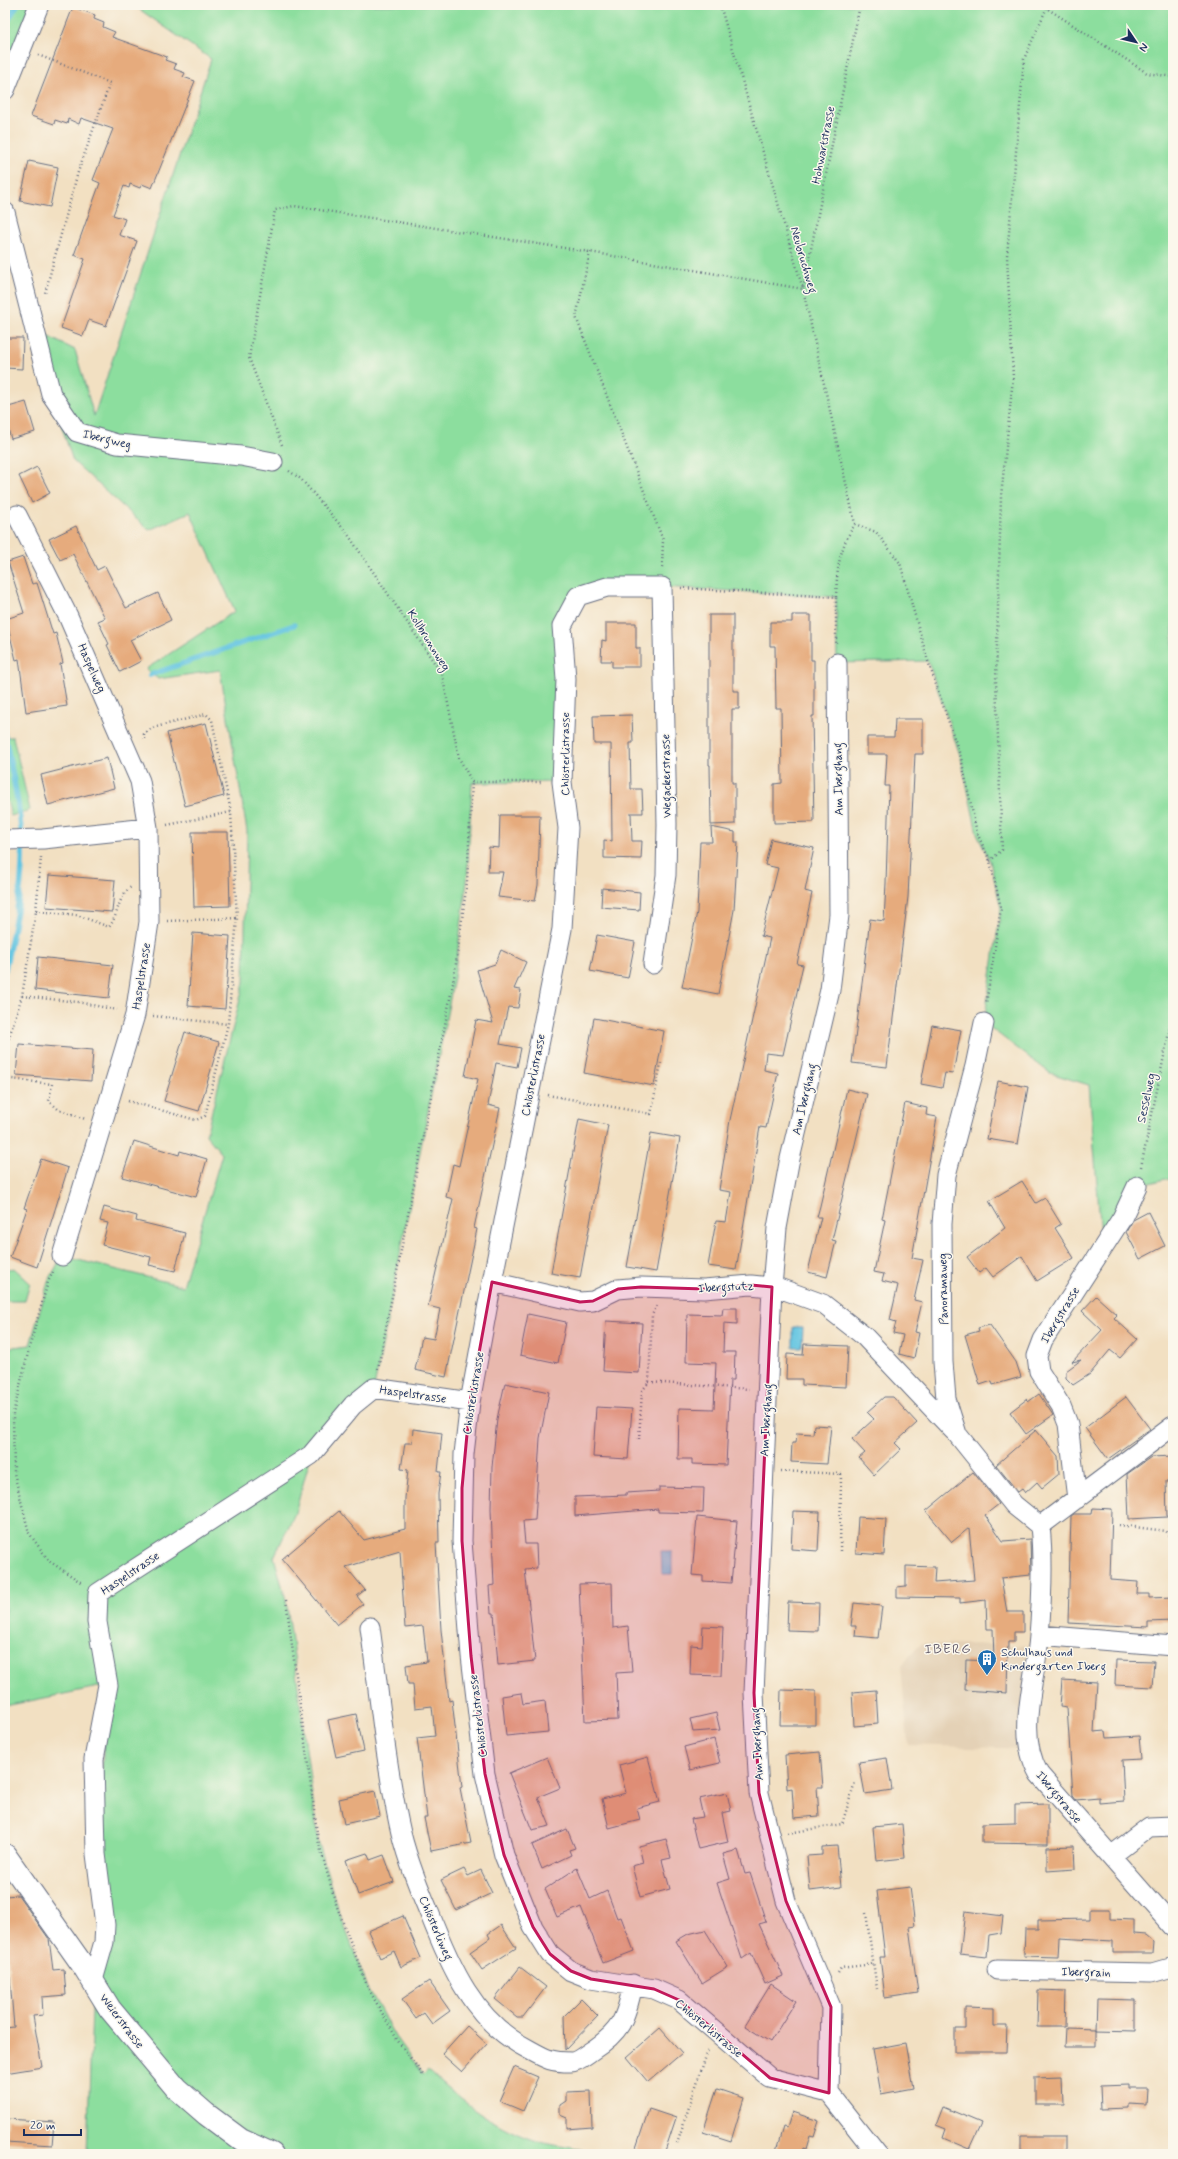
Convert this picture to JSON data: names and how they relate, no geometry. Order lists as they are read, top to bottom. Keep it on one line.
{"streets":{"street":["Ibergweg","Haspelweg","Chlösterlistrasse","Wegackerstrasse","Am Iberghang","Haspelstrasse","Ibergstutz","Panoramaweg","Ibergstrasse","Chlösterliweg","Ibergrain","Weierstrasse"],"path":["Hohwartstrasse","Neubruchweg","Kollbrunnweg","Sesselweg"]},"crossings":[["Hohwartstrasse","Neubruchweg"],["Ibergweg","Kollbrunnweg"],["Haspelweg","Haspelstrasse"],["Chlösterlistrasse","Wegackerstrasse"],["Chlösterlistrasse","Am Iberghang"],["Chlösterlistrasse","Haspelstrasse"],["Chlösterlistrasse","Ibergstutz"],["Chlösterlistrasse","Chlösterliweg"],["Am Iberghang","Ibergstutz"],["Haspelstrasse","Weierstrasse"],["Sesselweg","Ibergstrasse"],["Ibergstutz","Panoramaweg"],["Panoramaweg","Ibergstrasse"]],"districts":["IBERG"],"places":{"building":["Schulhaus und Kindergarten Iberg"]},"scale_bar":"20 m","north":"bottom right"}
